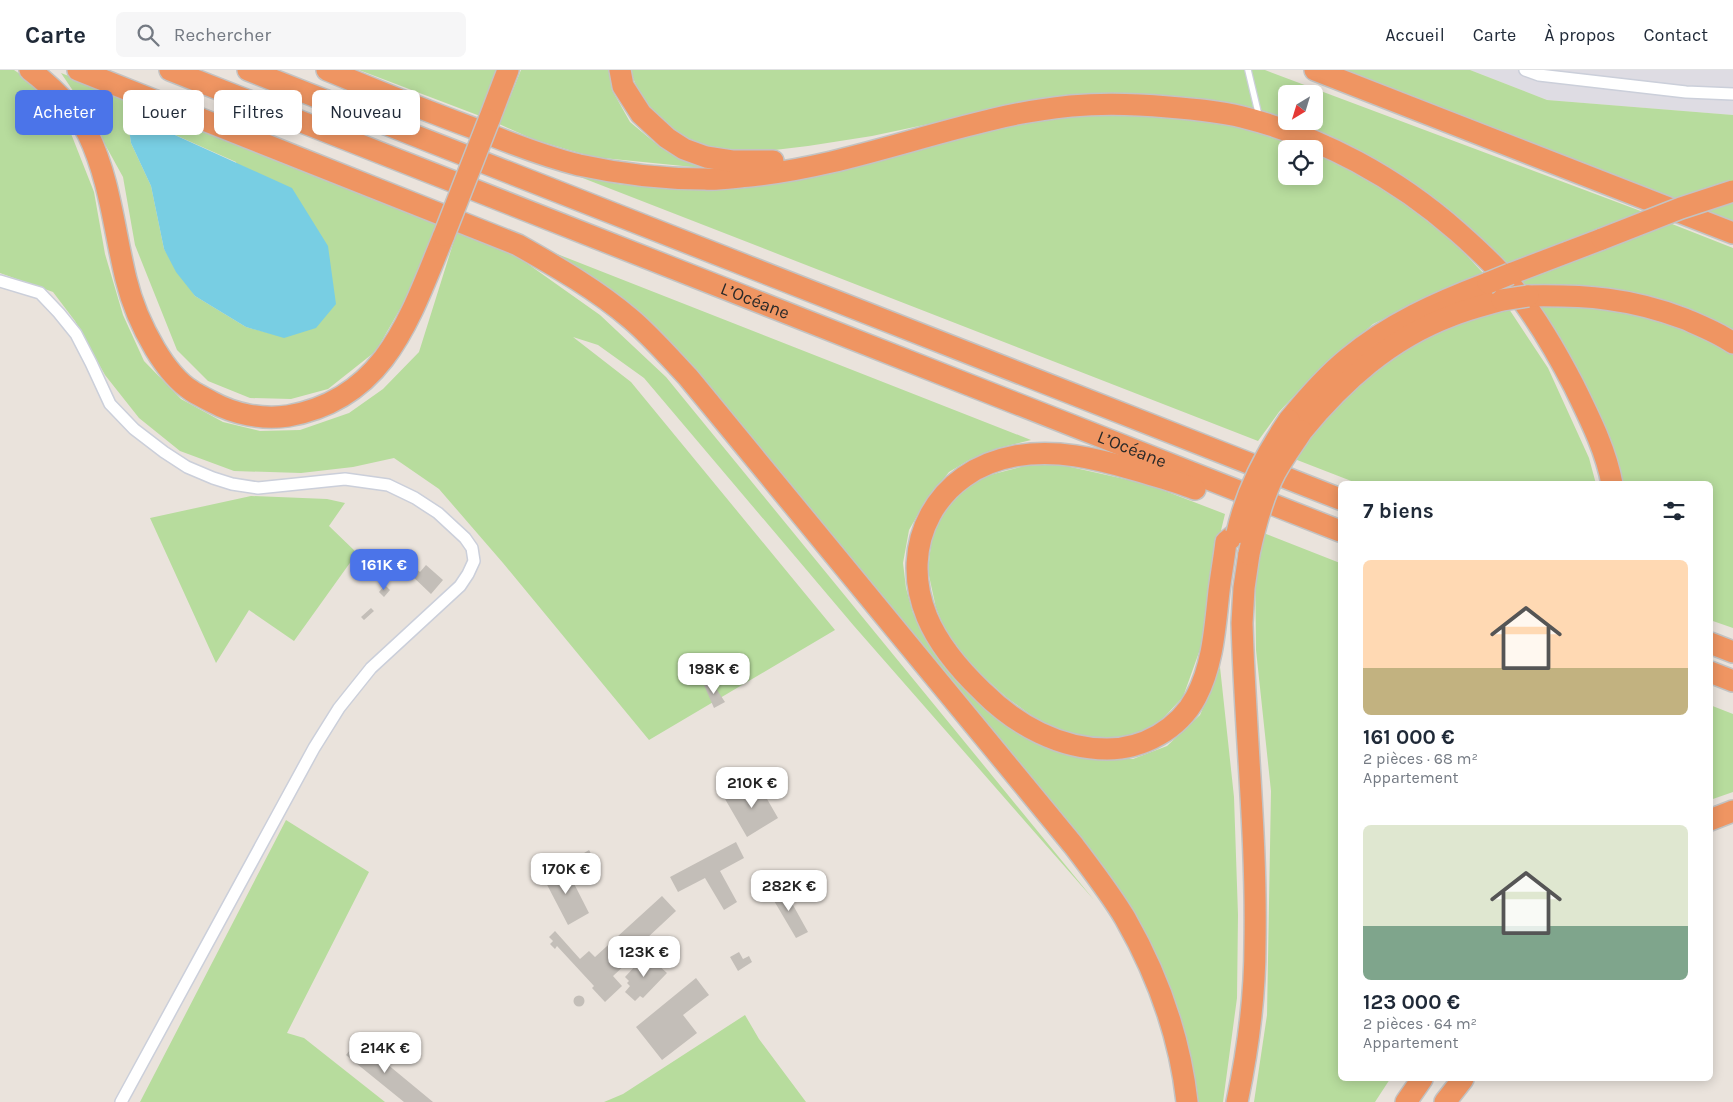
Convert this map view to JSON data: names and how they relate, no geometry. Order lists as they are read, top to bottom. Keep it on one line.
{"streets":{"highway":["L’Océane"]},"north":"bottom left","page":{"header":"Carte","search":"Rechercher","nav":["Accueil","Carte","À propos","Contact"],"chip":["Acheter","Louer","Filtres","Nouveau"],"heading":"7 biens","list":[{"name":"161 000 €","note":"2 pièces · 68 m² · Appartement"},{"name":"123 000 €","note":"2 pièces · 64 m² · Appartement"}],"price":["161K €","198K €","210K €","170K €","282K €","123K €","214K €"]}}
